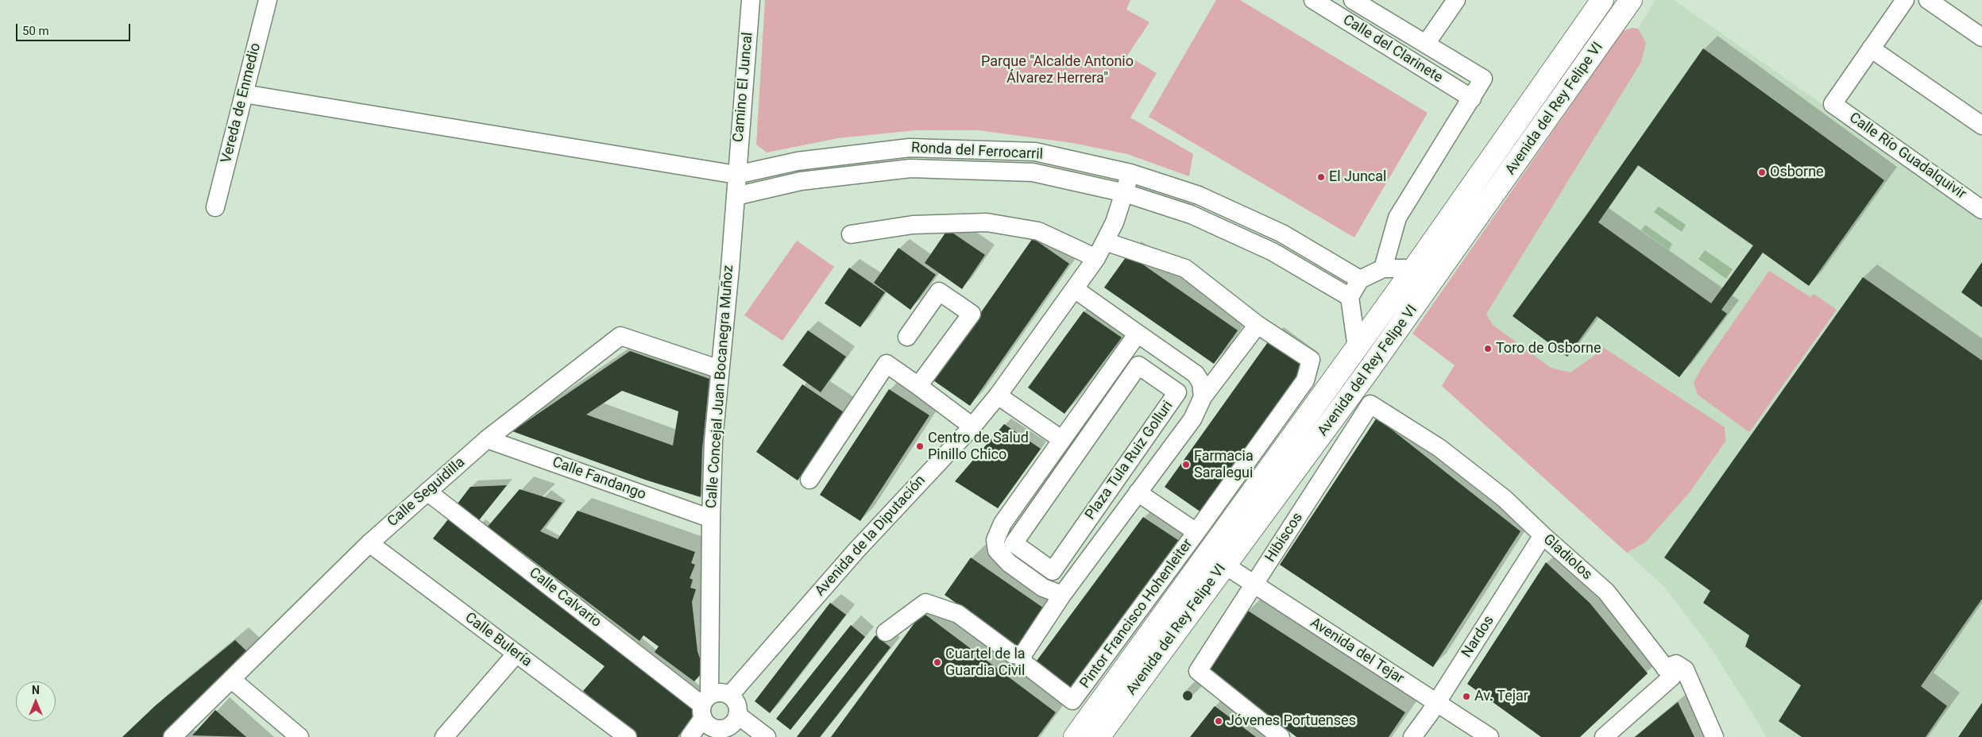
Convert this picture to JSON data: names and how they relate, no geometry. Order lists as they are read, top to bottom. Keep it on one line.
{"streets":{"main road":["Avenida del Rey Felipe VI"],"street":["Calle del Clarinete","Camino El Juncal","Vereda de Enmedio","Ronda del Ferrocarril","Calle Río Guadalquivir","Calle Concejal Juan Bocanegra Muñoz","Plaza Tula Ruiz Golluri","Calle Fandango","Calle Seguidilla","Avenida de la Diputación","Hibiscos","Gladiolos","Calle Calvario","Pintor Francisco Hohenleiter","Nardos","Calle Bulería","Avenida del Tejar"]},"crossings":[["Camino El Juncal","Ronda del Ferrocarril"],["Camino El Juncal","Calle Concejal Juan Bocanegra Muñoz"],["Avenida del Rey Felipe VI","Avenida del Tejar"],["Ronda del Ferrocarril","Calle Concejal Juan Bocanegra Muñoz"],["Ronda del Ferrocarril","Avenida de la Diputación"],["Calle Concejal Juan Bocanegra Muñoz","Calle Fandango"],["Calle Concejal Juan Bocanegra Muñoz","Calle Seguidilla"],["Calle Concejal Juan Bocanegra Muñoz","Avenida de la Diputación"],["Calle Concejal Juan Bocanegra Muñoz","Calle Calvario"],["Calle Fandango","Calle Seguidilla"],["Calle Seguidilla","Calle Calvario"],["Calle Seguidilla","Calle Bulería"],["Avenida de la Diputación","Calle Calvario"],["Hibiscos","Gladiolos"],["Hibiscos","Avenida del Tejar"],["Gladiolos","Nardos"],["Nardos","Avenida del Tejar"]],"parks":["Parque \"Alcalde Antonio Álvarez Herrera\""],"places":["Osborne","El Juncal","Toro de Osborne","Centro de Salud Pinillo Chico","Farmacia Saralegui","Cuartel de la Guardia Civil","Av. Tejar","Jóvenes Portuenses"],"scale_bar":"50 m","north":"top"}
